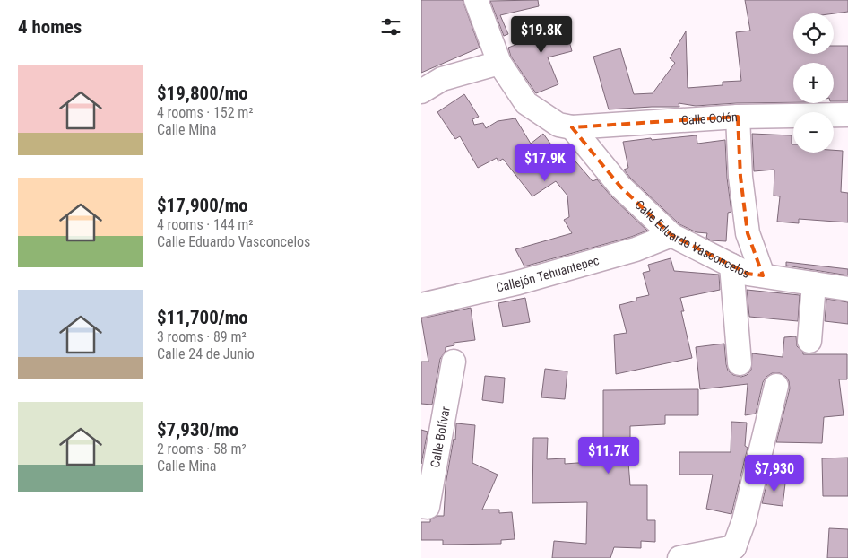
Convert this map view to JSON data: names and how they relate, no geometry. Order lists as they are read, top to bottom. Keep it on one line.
{"streets":{"street":["Calle Colón","Calle Eduardo Vasconcelos","Callejón Tehuantepec","Calle Bolívar"]},"crossings":[["Calle Colón","Calle Eduardo Vasconcelos"],["Calle Eduardo Vasconcelos","Callejón Tehuantepec"]],"page":{"heading":"4 homes","map_buttons":["+","−"],"price":["$19.8K","$17.9K","$11.7K","$7,930"],"list":[{"name":"$19,800/mo","note":"4 rooms · 152 m² · Calle Mina"},{"name":"$17,900/mo","note":"4 rooms · 144 m² · Calle Eduardo Vasconcelos"},{"name":"$11,700/mo","note":"3 rooms · 89 m² · Calle 24 de Junio"},{"name":"$7,930/mo","note":"2 rooms · 58 m² · Calle Mina"}]}}
